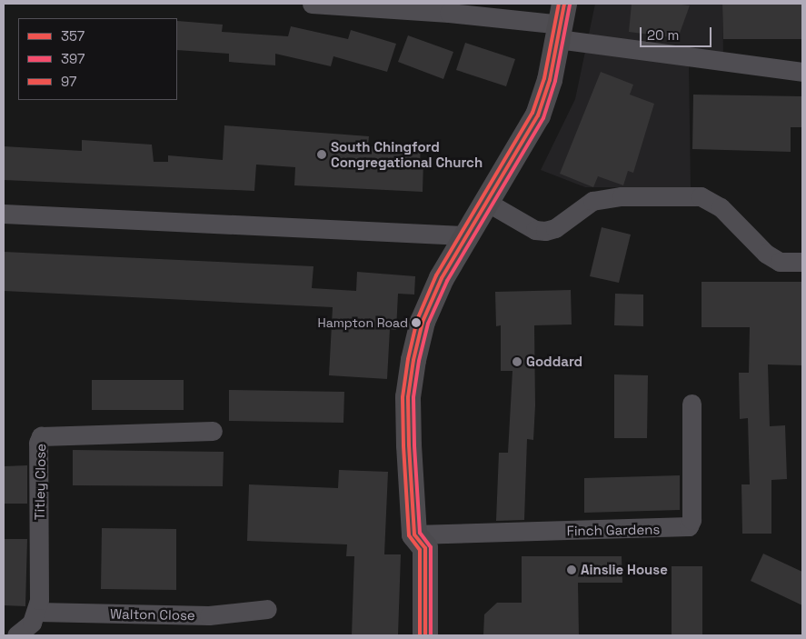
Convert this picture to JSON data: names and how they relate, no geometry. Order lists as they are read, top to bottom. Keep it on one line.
{"streets":{"street":["Titley Close","Finch Gardens","Walton Close"]},"crossings":[["Titley Close","Walton Close"]],"places":["South Chingford Congregational Church","Hampton Road","Goddard","Ainslie House"],"lines":["transit line 357","transit line 97","transit line 397"],"legend":["357","397","97"],"scale_bar":"20 m"}
